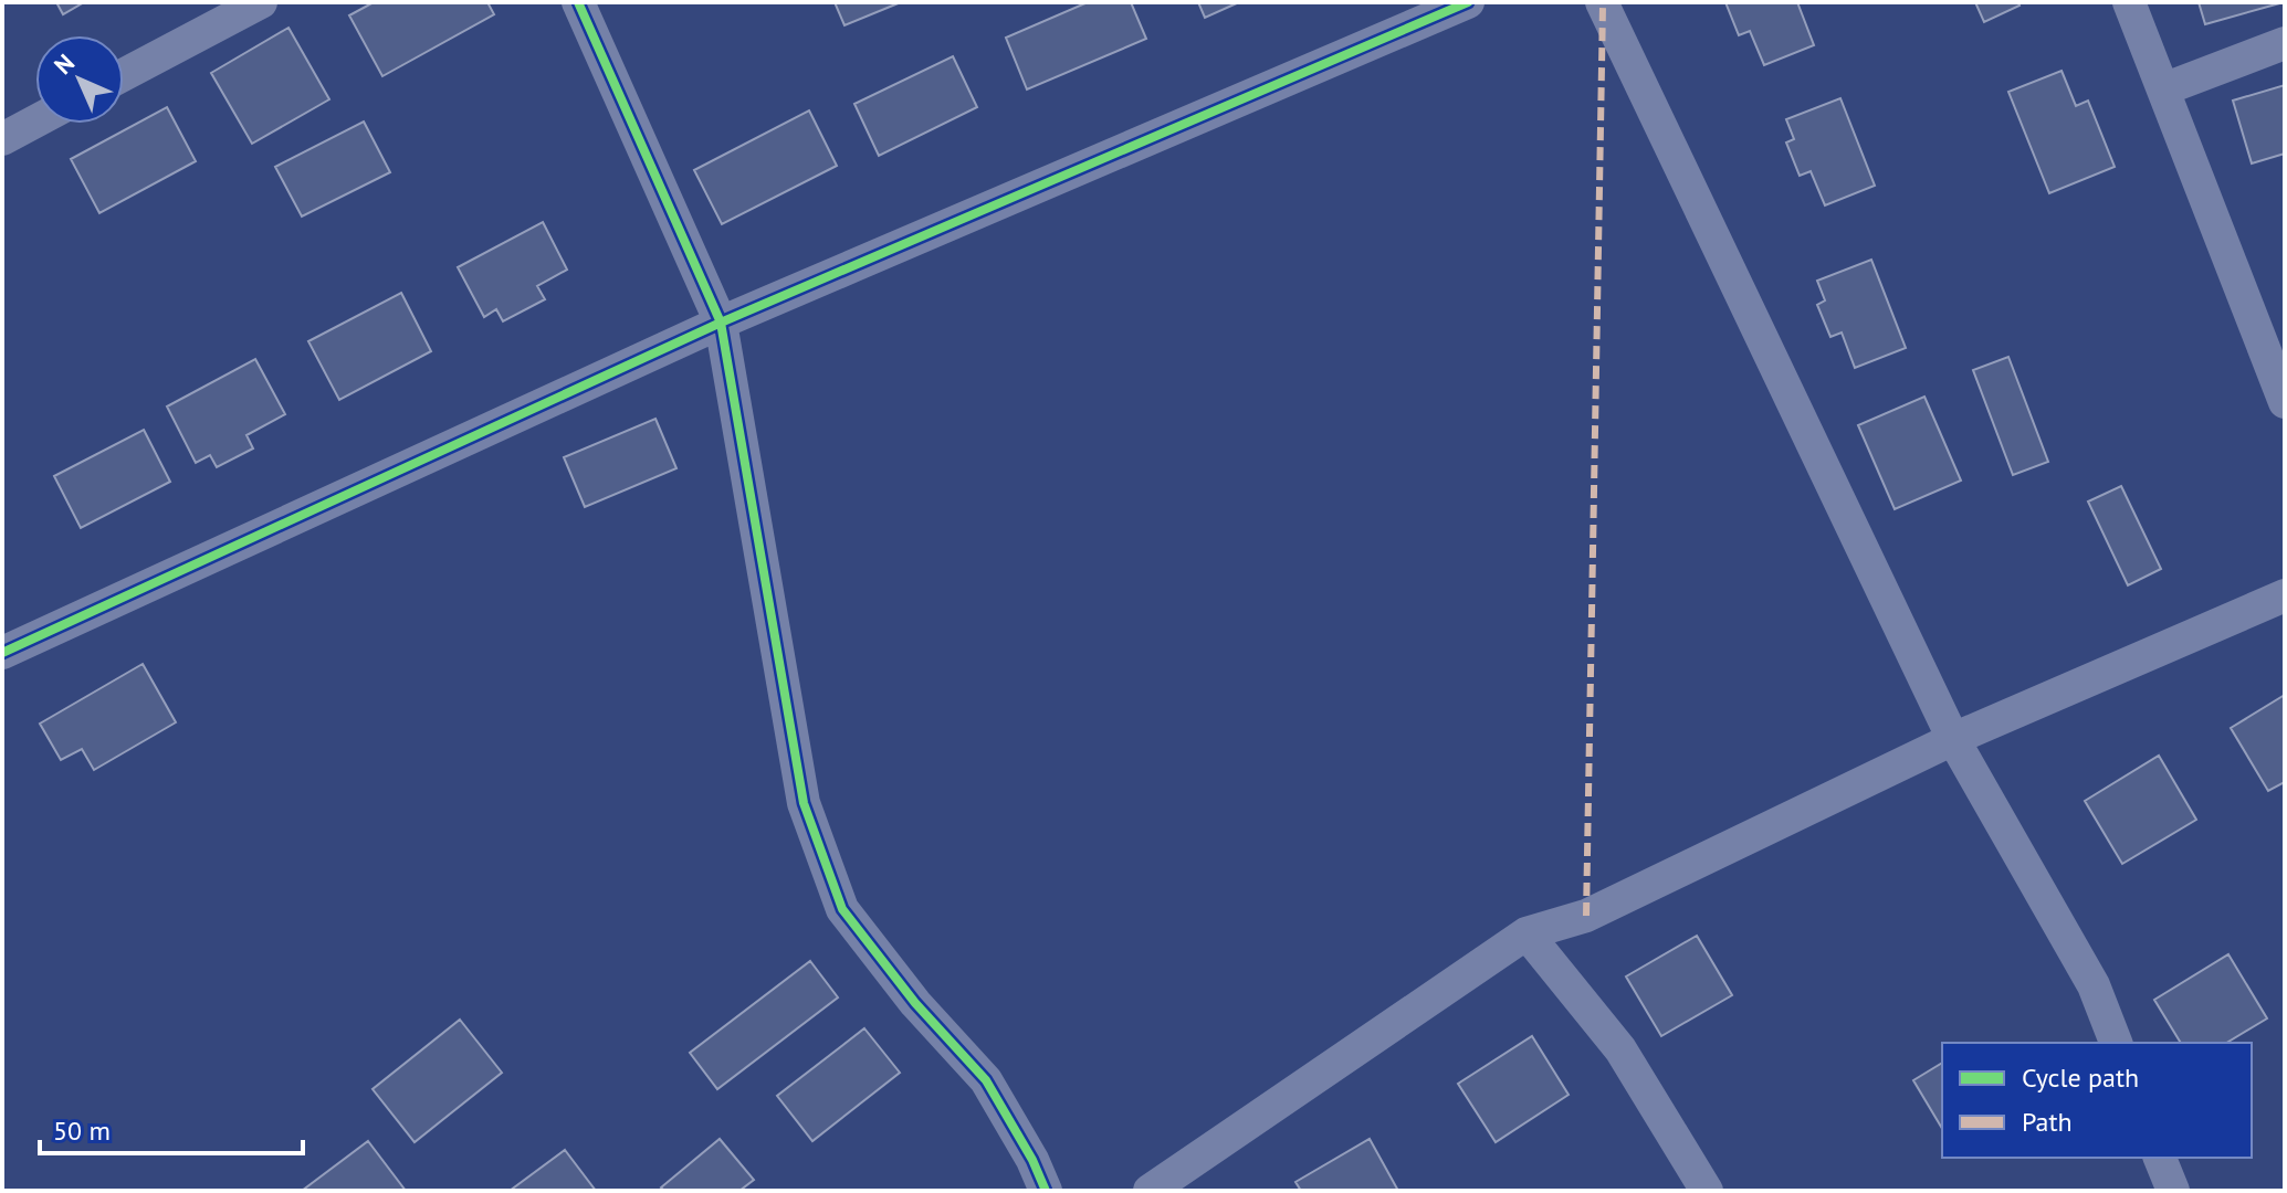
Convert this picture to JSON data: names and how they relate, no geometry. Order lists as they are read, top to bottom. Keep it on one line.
{"legend":["Cycle path","Path"],"scale_bar":"50 m","north":"top left"}
